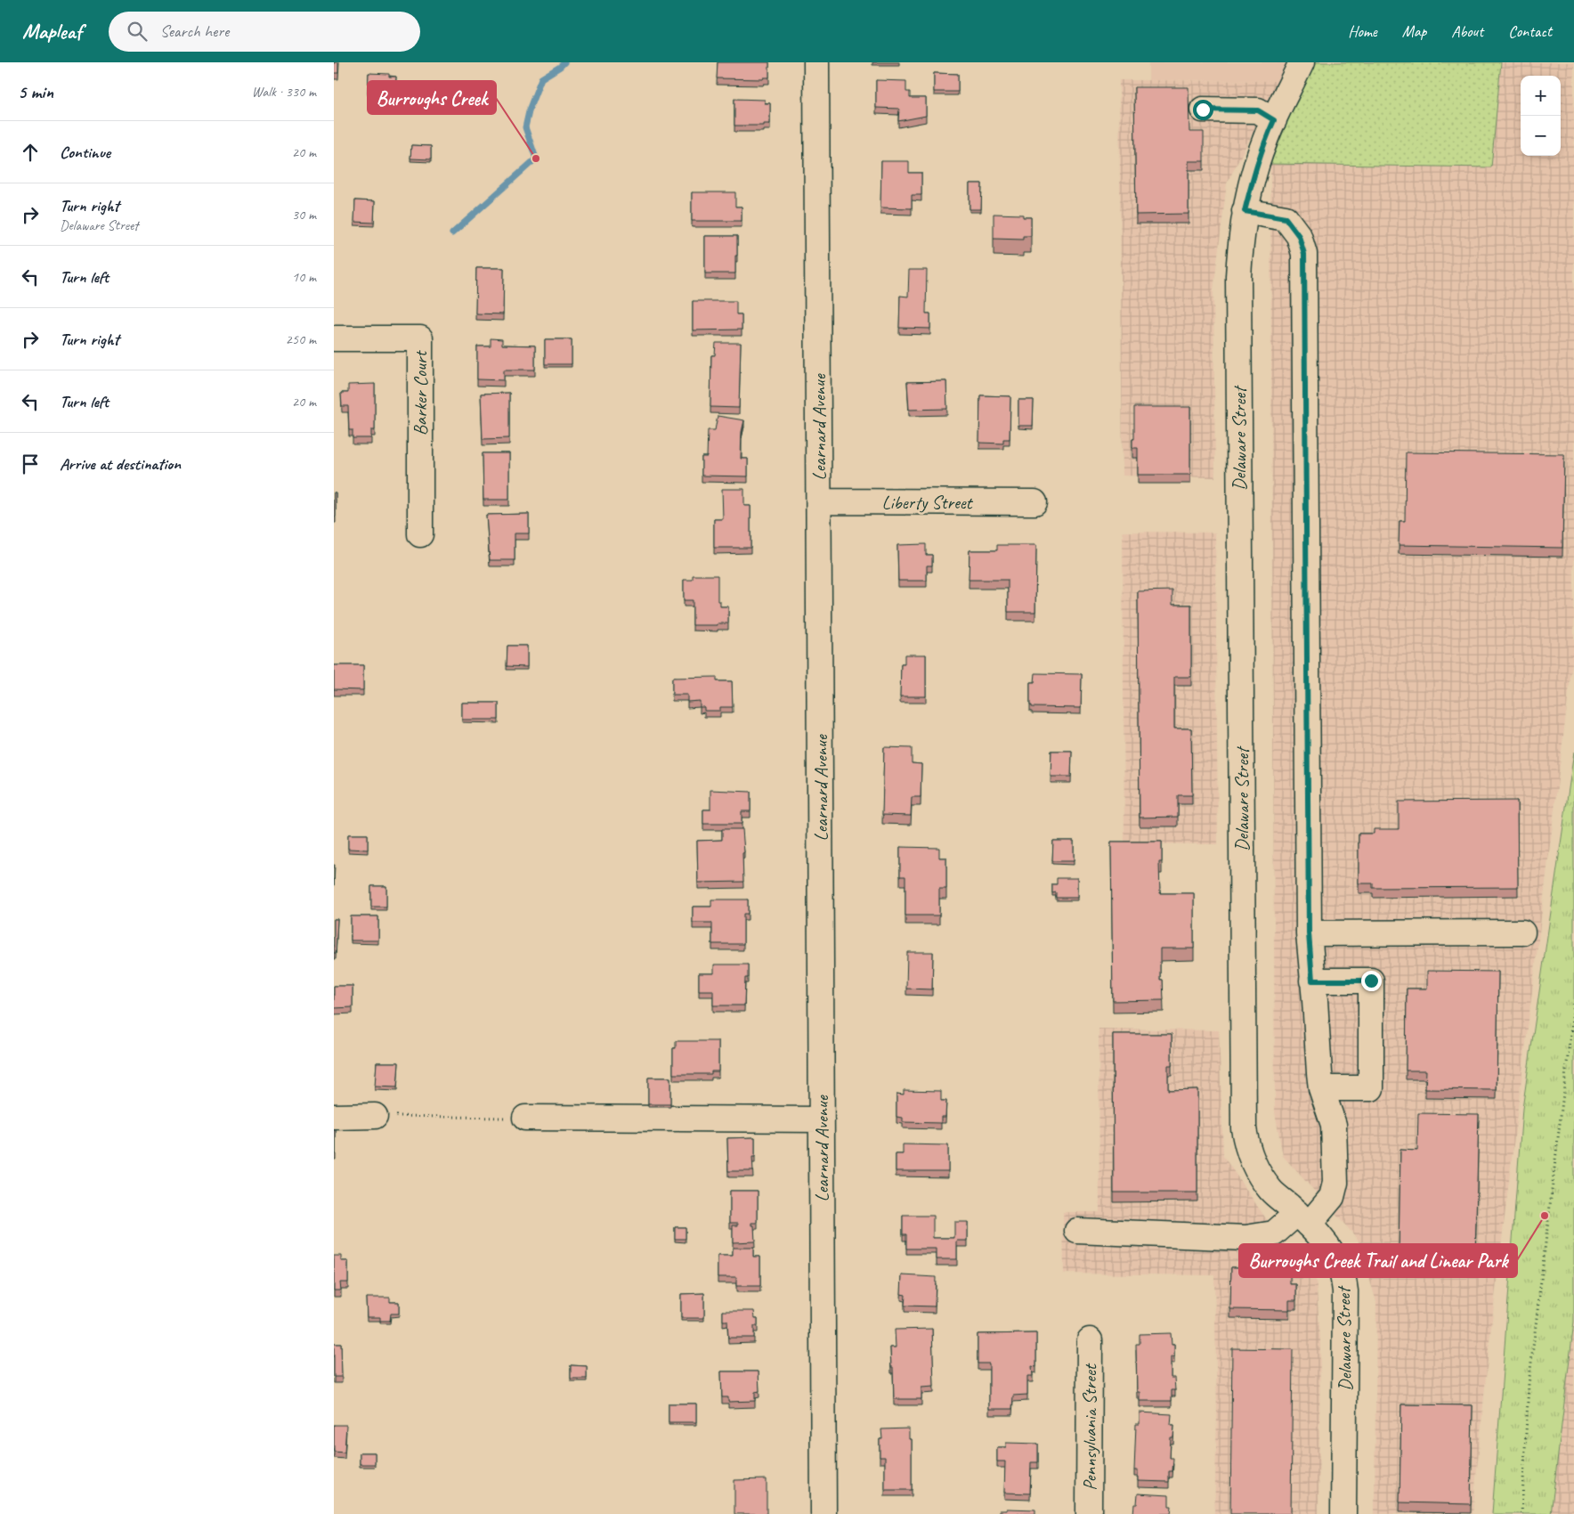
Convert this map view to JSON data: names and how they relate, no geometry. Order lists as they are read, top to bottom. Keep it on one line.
{"streets":{"street":["Barker Court","Learnard Avenue","Delaware Street","Liberty Street","Pennsylvania Street"]},"crossings":[["Learnard Avenue","Liberty Street"]],"places":["Burroughs Creek","Burroughs Creek Trail and Linear Park"],"page":{"header":"Mapleaf","search":"Search here","nav":["Home","Map","About","Contact"],"heading":["5 min","Walk · 330 m"],"map_buttons":["+","−"],"list":[["Continue","20 m"],["Turn right","Delaware Street","30 m"],["Turn left","10 m"],["Turn right","250 m"],["Turn left","20 m"],"Arrive at destination"]}}
